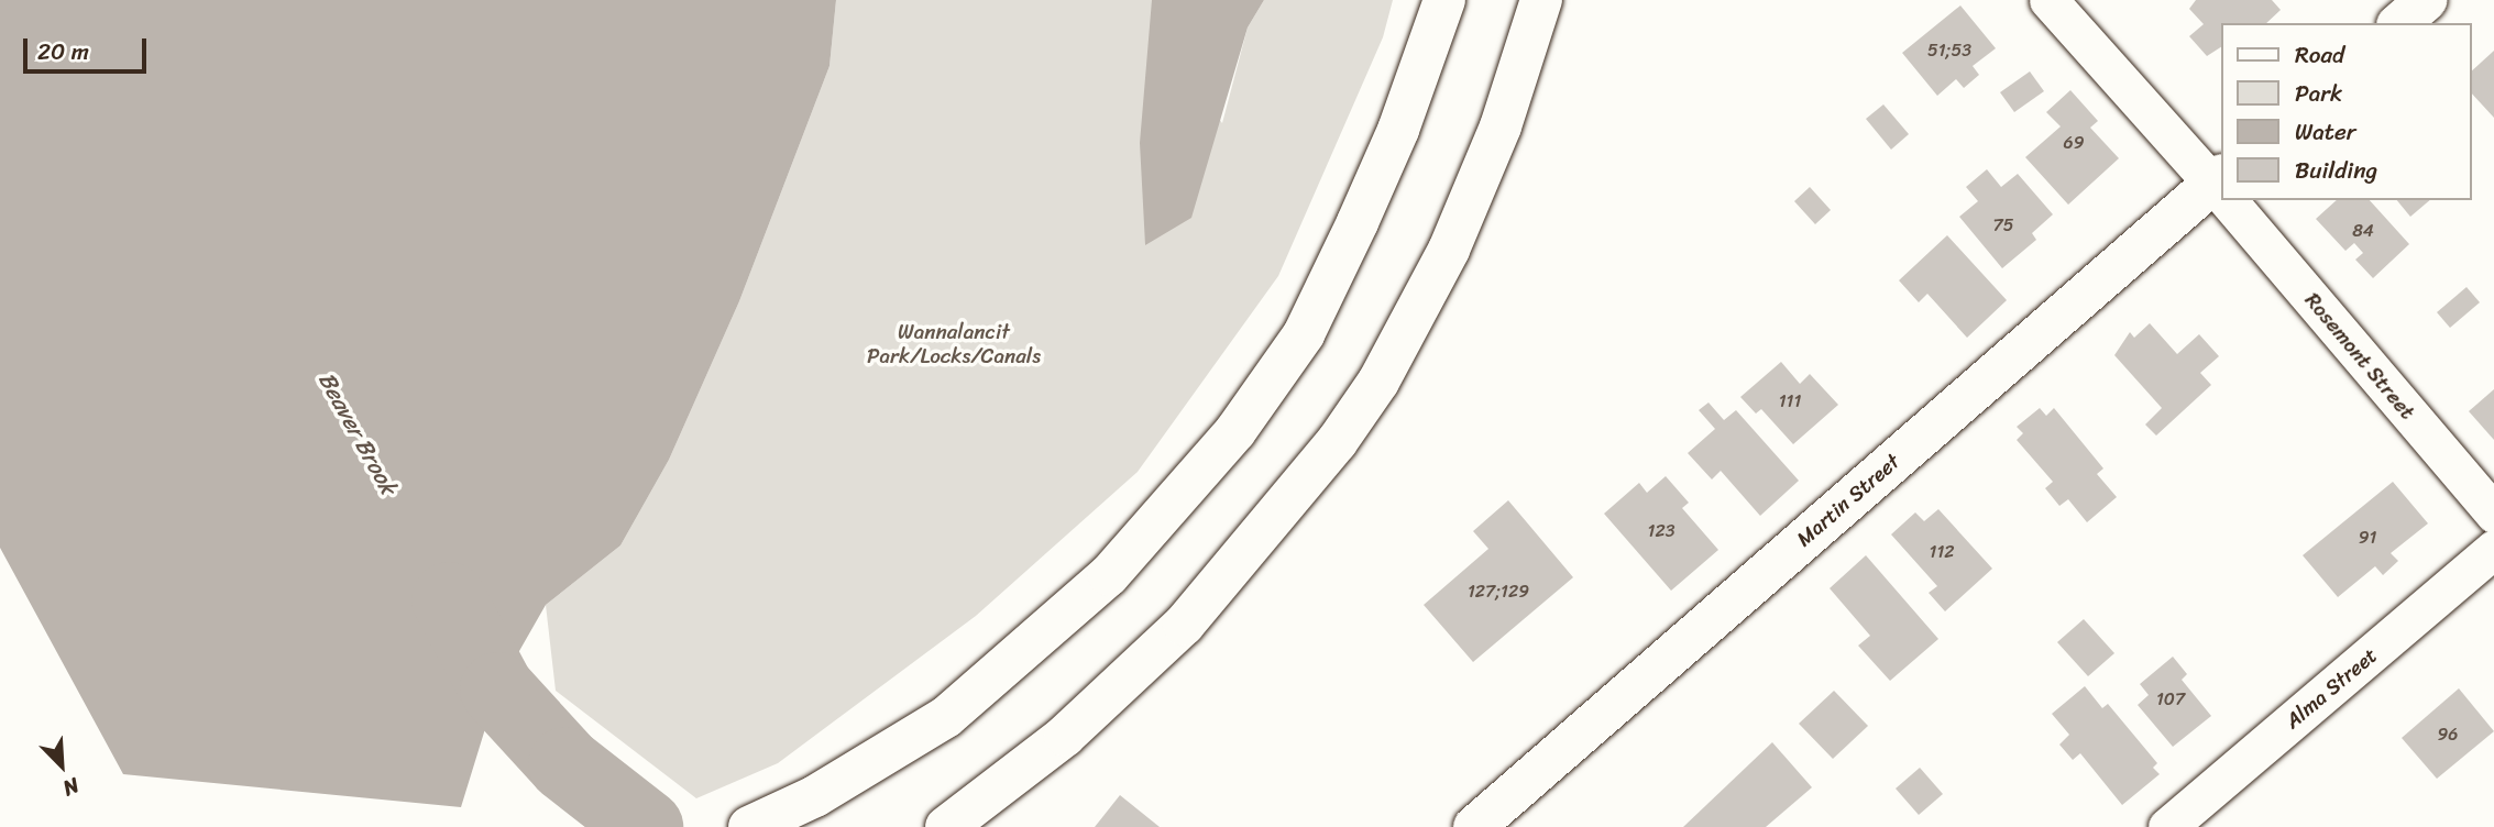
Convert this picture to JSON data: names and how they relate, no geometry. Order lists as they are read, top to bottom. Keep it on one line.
{"streets":{"main road":["Martin Street"],"street":["Rosemont Street","Alma Street"]},"water":["Beaver Brook"],"parks":["Wannalancit Park/Locks/Canals"],"house_numbers":["51;53","69","75","84","111","123","91","112","127;129","107","96"],"legend":["Road","Park","Water","Building"],"scale_bar":"20 m","north":"bottom right"}
